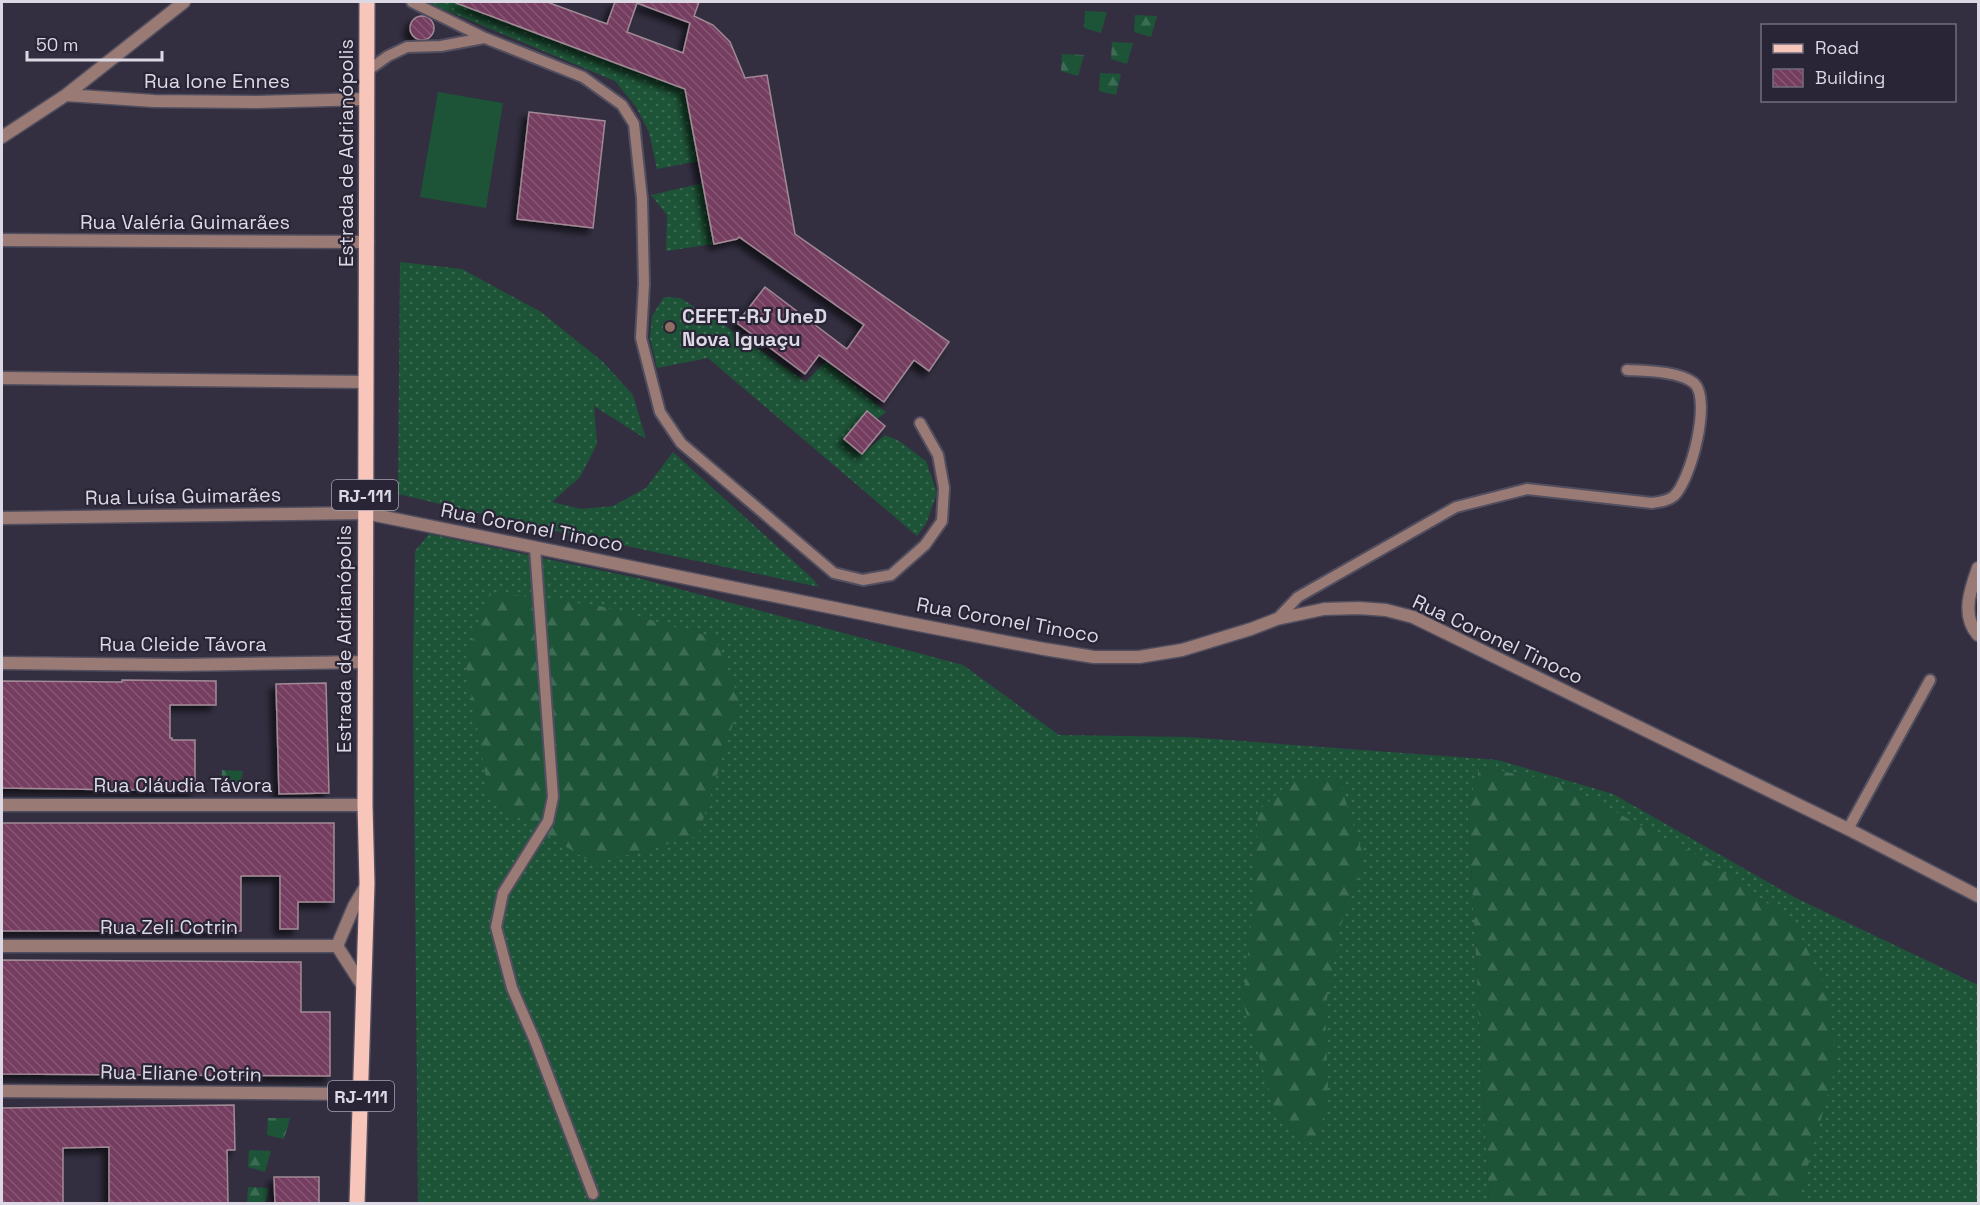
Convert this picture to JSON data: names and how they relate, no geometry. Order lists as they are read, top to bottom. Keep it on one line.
{"streets":{"main road":["Estrada de Adrianópolis","RJ-111"],"street":["Rua Ione Ennes","Rua Valéria Guimarães","Rua Luísa Guimarães","Rua Coronel Tinoco","Rua Cleide Távora","Rua Cláudia Távora","Rua Zeli Cotrin","Rua Eliane Cotrin"]},"crossings":[["Rua Ione Ennes","Estrada de Adrianópolis"],["Estrada de Adrianópolis","Rua Valéria Guimarães"],["Estrada de Adrianópolis","Rua Luísa Guimarães"],["Estrada de Adrianópolis","Rua Coronel Tinoco"],["Estrada de Adrianópolis","Rua Cleide Távora"],["Estrada de Adrianópolis","Rua Cláudia Távora"],["Estrada de Adrianópolis","Rua Eliane Cotrin"],["Rua Luísa Guimarães","Rua Coronel Tinoco"]],"places":["CEFET-RJ UneD Nova Iguaçu"],"legend":["Road","Building"],"scale_bar":"50 m"}
